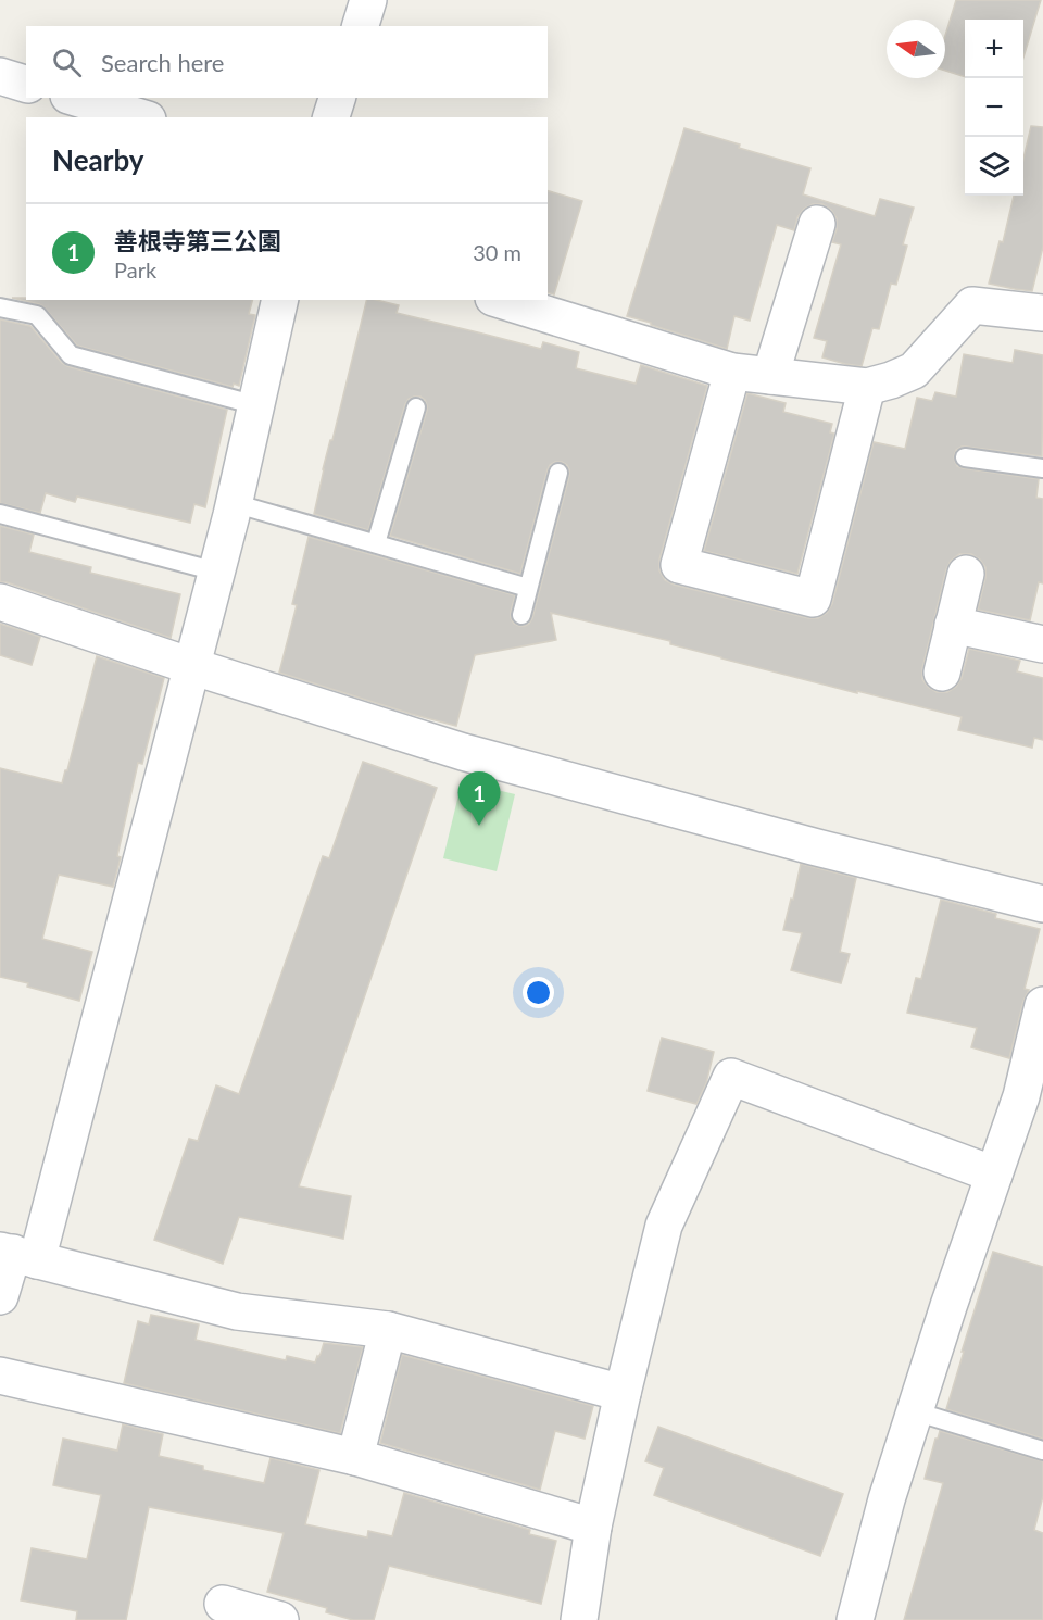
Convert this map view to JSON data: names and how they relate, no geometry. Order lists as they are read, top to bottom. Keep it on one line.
{"north":"left","page":{"map_buttons":["+","−"],"search":"Search here","heading":"Nearby","list":[{"mark":"1","name":"善根寺第三公園","note":"Park","value":"30 m"}],"pins":"1"}}
